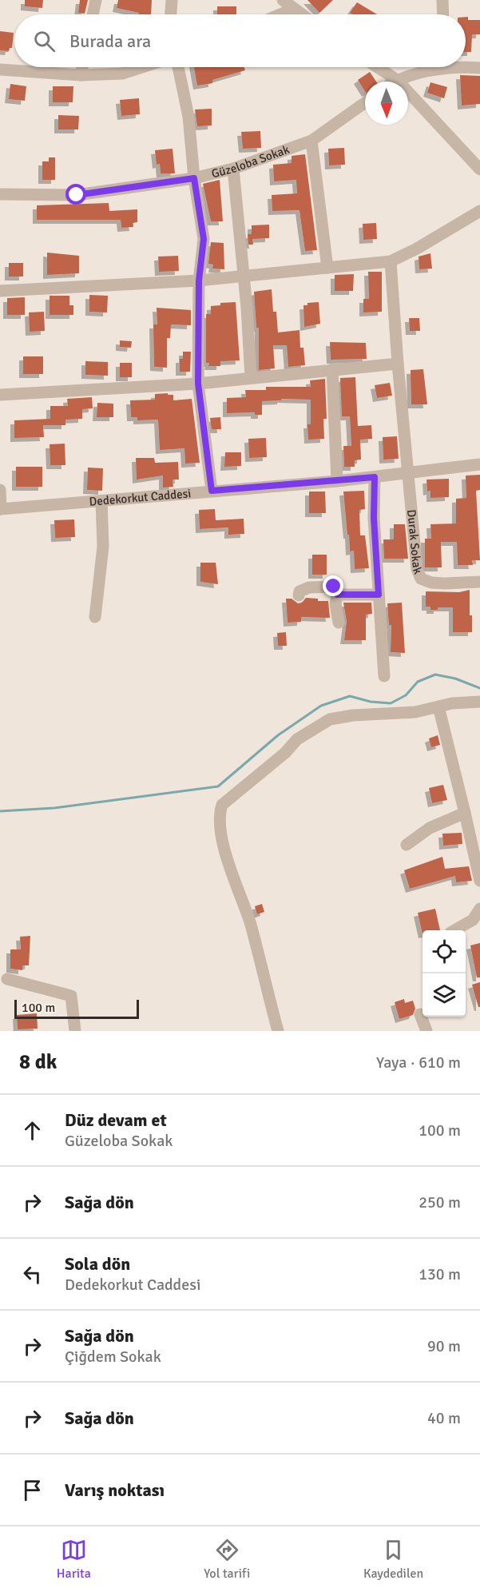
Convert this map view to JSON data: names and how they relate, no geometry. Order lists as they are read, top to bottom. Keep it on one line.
{"streets":{"street":["Güzeloba Sokak","Dedekorkut Caddesi","Durak Sokak"]},"crossings":[["Dedekorkut Caddesi","Durak Sokak"]],"scale_bar":"100 m","north":"bottom","page":{"search":"Burada ara","scale":"100 m","heading":["8 dk","Yaya · 610 m"],"list":[["Düz devam et","Güzeloba Sokak","100 m"],["Sağa dön","250 m"],["Sola dön","Dedekorkut Caddesi","130 m"],["Sağa dön","Çiğdem Sokak","90 m"],["Sağa dön","40 m"],"Varış noktası"],"nav":["Harita","Yol tarifi","Kaydedilen"]}}
